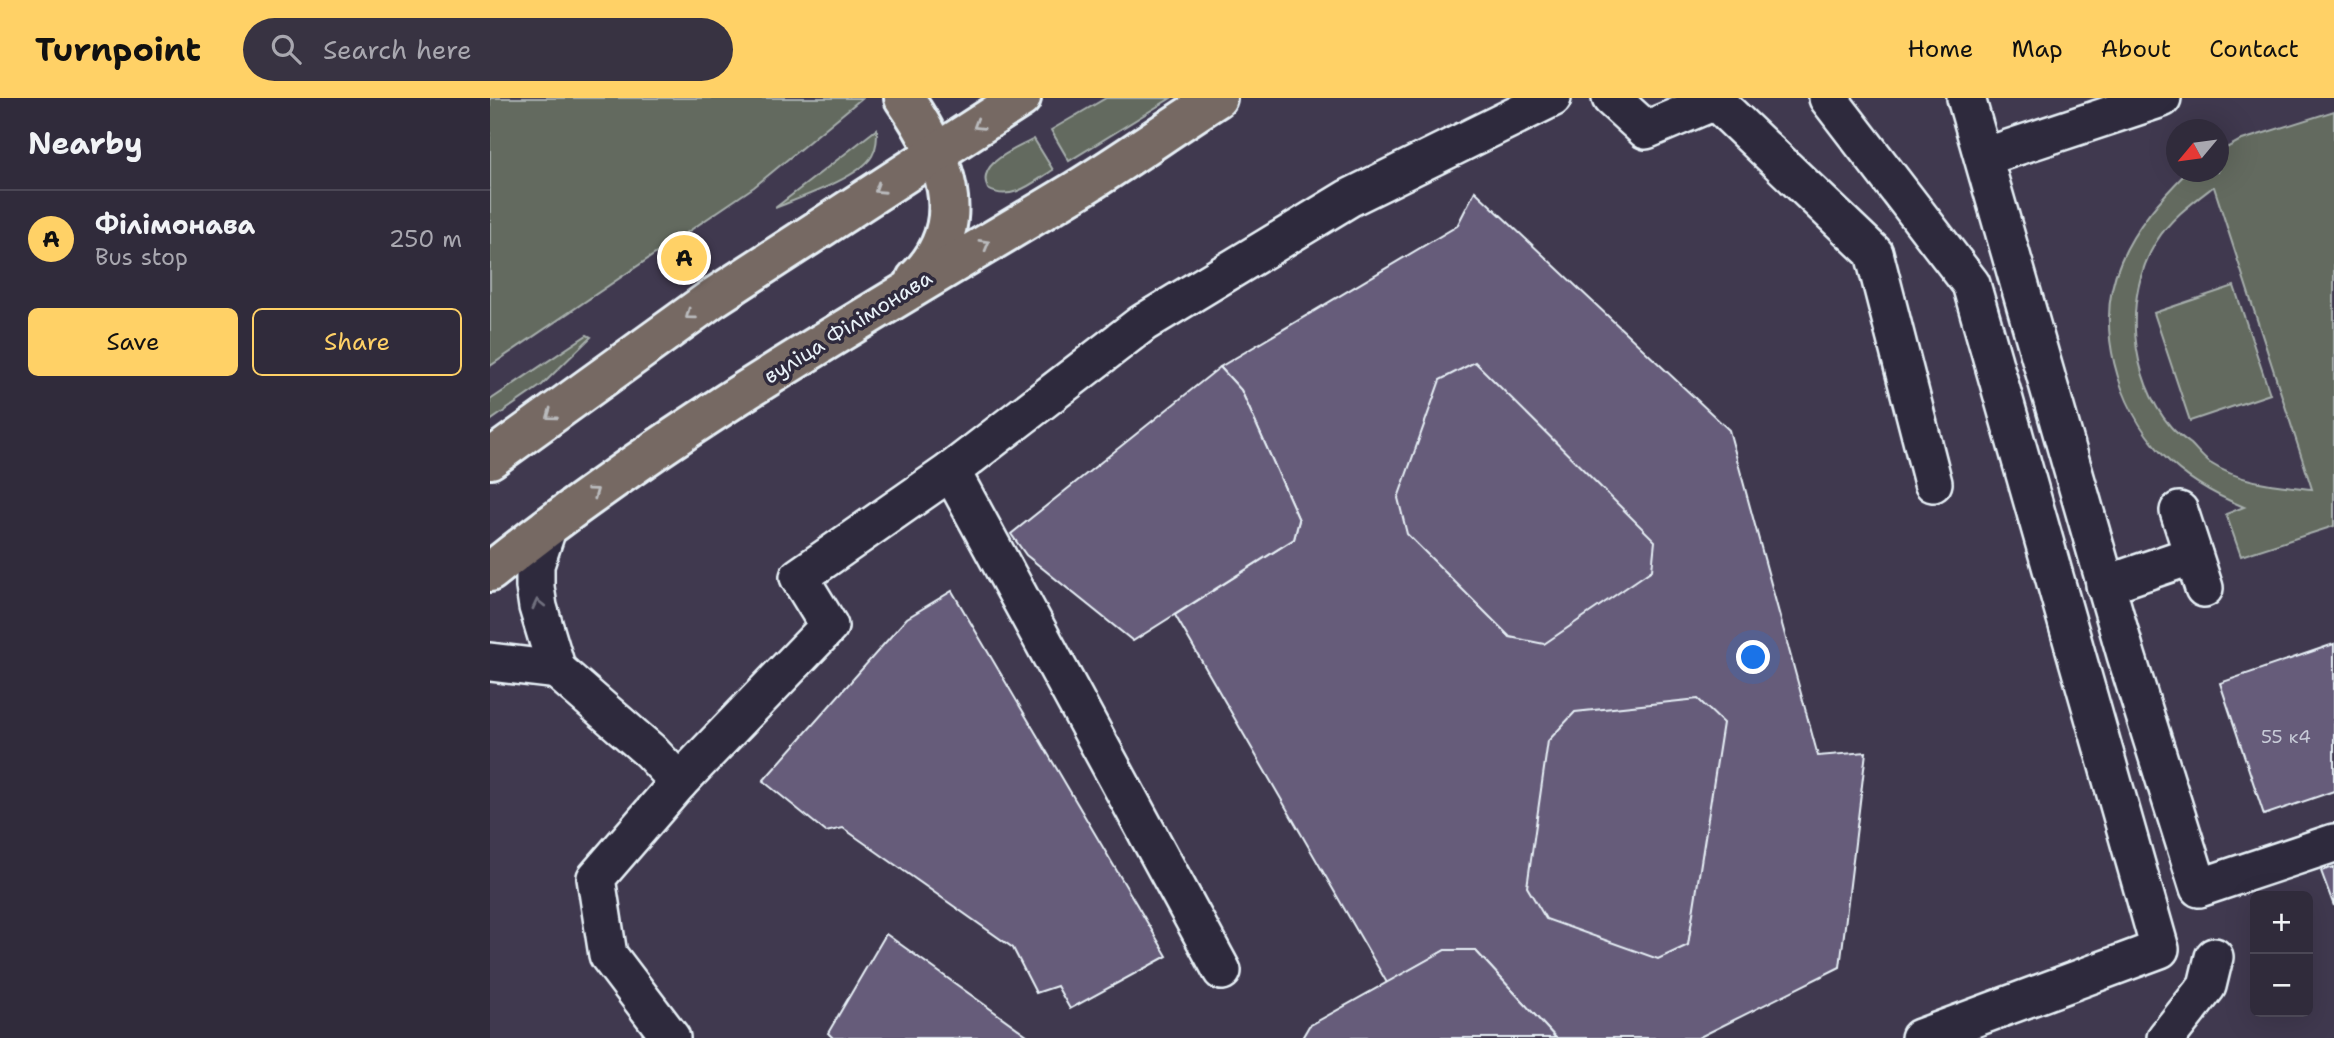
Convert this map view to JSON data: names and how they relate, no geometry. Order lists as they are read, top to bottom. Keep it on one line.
{"streets":{"main road":["вуліца Філімонава"]},"house_numbers":["55 к4"],"north":"bottom left","page":{"header":"Turnpoint","search":"Search here","nav":["Home","Map","About","Contact"],"heading":"Nearby","list":[{"mark":"A","name":"Філімонава","note":"Bus stop","value":"250 m"}],"pins":"A","buttons":["Save","Share"],"map_buttons":["+","−"]}}
